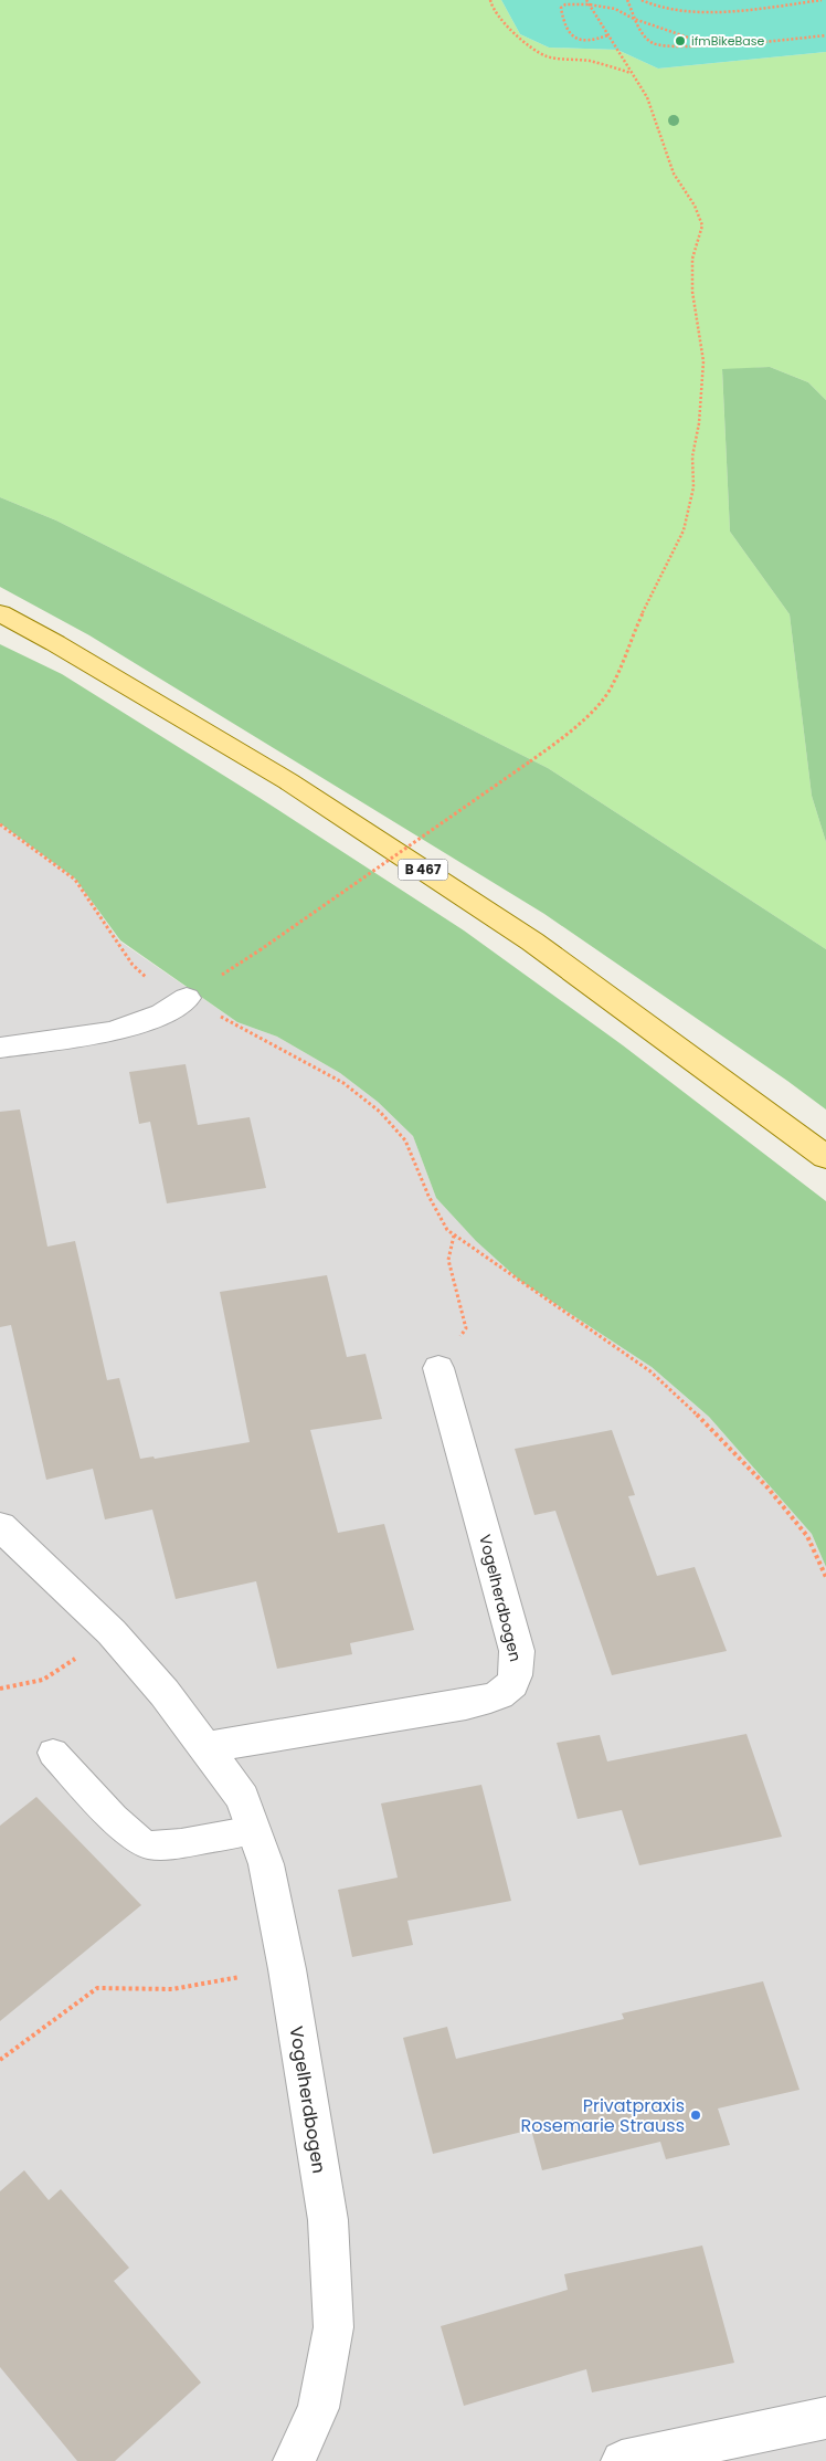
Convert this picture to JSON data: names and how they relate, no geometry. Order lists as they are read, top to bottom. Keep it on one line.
{"streets":{"main road":["B 467"],"street":["Vogelherdbogen"]},"places":["ifmBikeBase","Privatpraxis Rosemarie Strauss"]}
